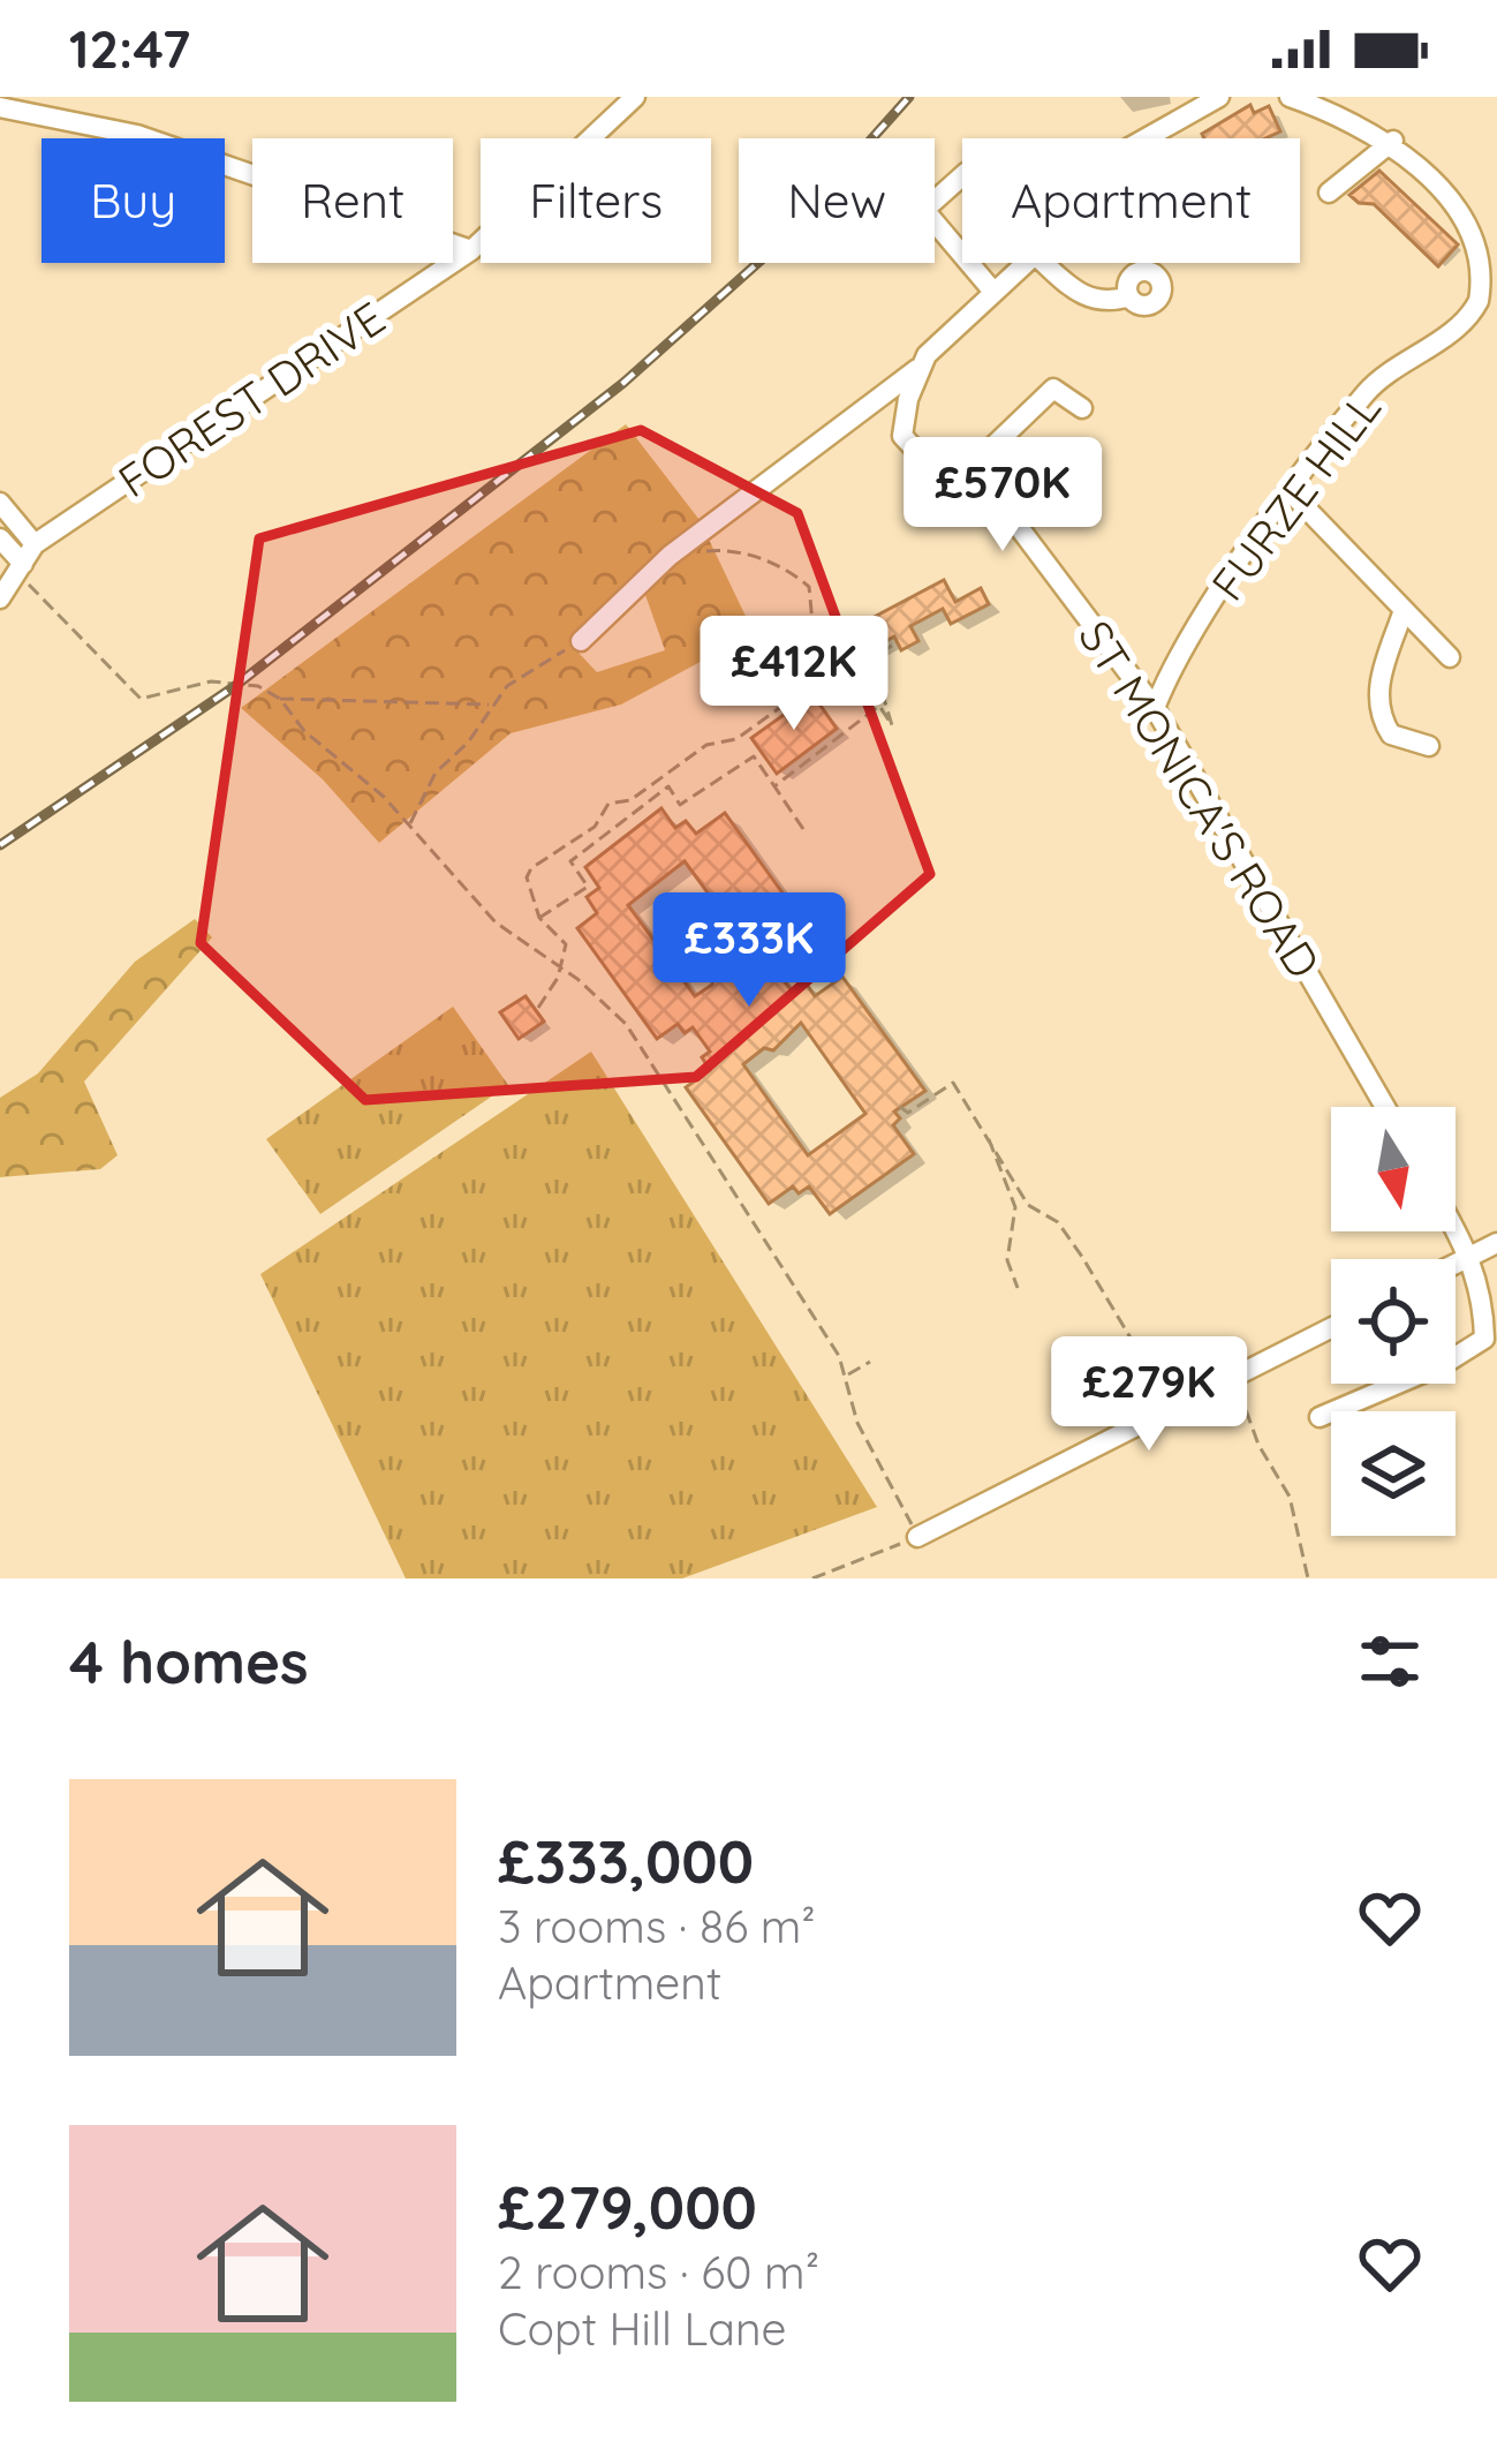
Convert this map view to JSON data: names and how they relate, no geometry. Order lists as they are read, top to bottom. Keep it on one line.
{"streets":{"street":["FOREST DRIVE","FURZE HILL","ST MONICA'S ROAD"]},"crossings":[["FURZE HILL","ST MONICA'S ROAD"]],"north":"bottom","page":{"status":"12:47","chip":["Buy","Rent","Filters","New","Apartment"],"price":["£570K","£412K","£333K","£279K"],"heading":"4 homes","list":[{"name":"£333,000","note":"3 rooms · 86 m² · Apartment"},{"name":"£279,000","note":"2 rooms · 60 m² · Copt Hill Lane"}]}}
